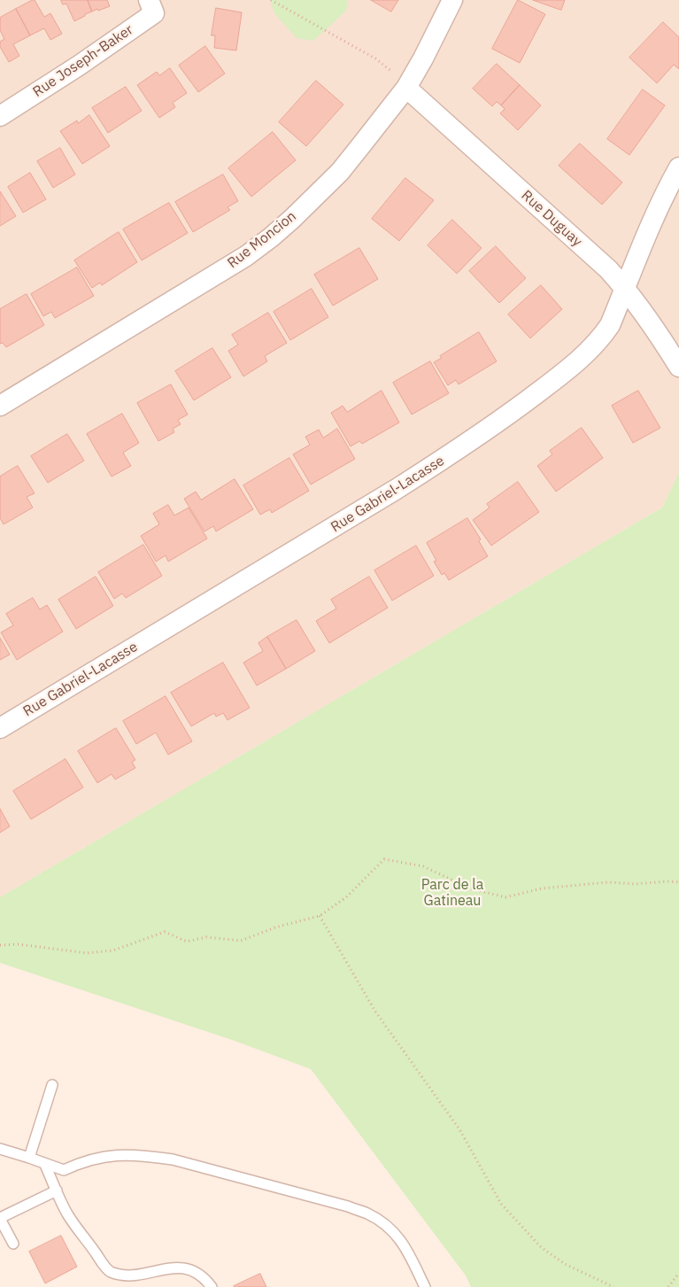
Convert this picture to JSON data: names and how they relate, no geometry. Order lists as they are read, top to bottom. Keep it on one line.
{"streets":{"street":["Rue Joseph-Baker","Rue Duguay","Rue Moncion","Rue Gabriel-Lacasse"]},"crossings":[["Rue Duguay","Rue Moncion"],["Rue Duguay","Rue Gabriel-Lacasse"]],"parks":["Parc de la Gatineau"]}
